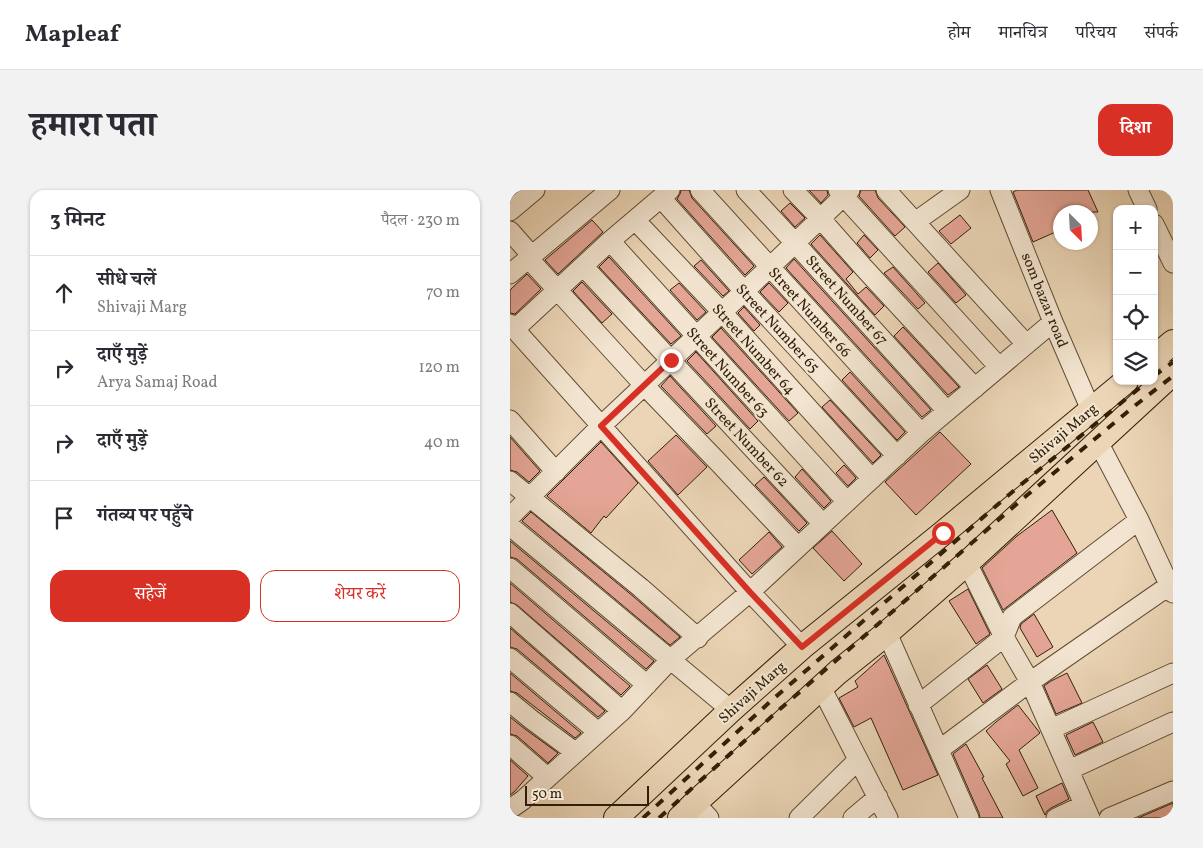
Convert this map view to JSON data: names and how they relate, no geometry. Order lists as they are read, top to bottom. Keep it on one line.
{"streets":{"main road":["Shivaji Marg"],"street":["Street Number 67","som bazar road","Street Number 66","Street Number 65","Street Number 64","Street Number 63","Street Number 62"]},"crossings":[["som bazar road","Shivaji Marg"]],"scale_bar":"50 m","north":"bottom right","page":{"header":"Mapleaf","nav":["होम","मानचित्र","परिचय","संपर्क"],"title":"हमारा पता","buttons":["दिशा",["सहेजें","शेयर करें"]],"heading":["3 मिनट","पैदल · 230 m"],"map_buttons":["+","−"],"list":[["सीधे चलें","Shivaji Marg","70 m"],["दाएँ मुड़ें","Arya Samaj Road","120 m"],["दाएँ मुड़ें","40 m"],"गंतव्य पर पहुँचे"],"scale":"50 m"}}
